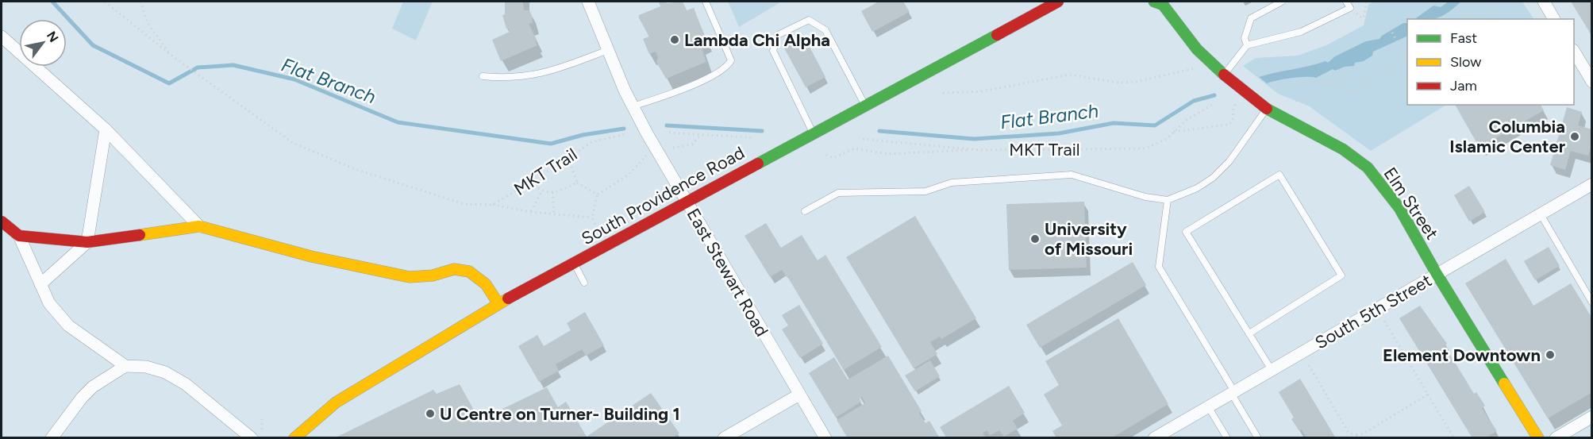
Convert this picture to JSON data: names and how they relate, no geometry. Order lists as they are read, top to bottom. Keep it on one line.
{"streets":{"street":["South Providence Road","Elm Street","East Stewart Road","South 5th Street"],"path":["MKT Trail"]},"crossings":[["South Providence Road","East Stewart Road"],["Elm Street","South 5th Street"]],"water":["Flat Branch"],"places":["Lambda Chi Alpha","Columbia Islamic Center","University of Missouri","Element Downtown","U Centre on Turner- Building 1"],"legend":["Fast","Slow","Jam"],"north":"top right"}
